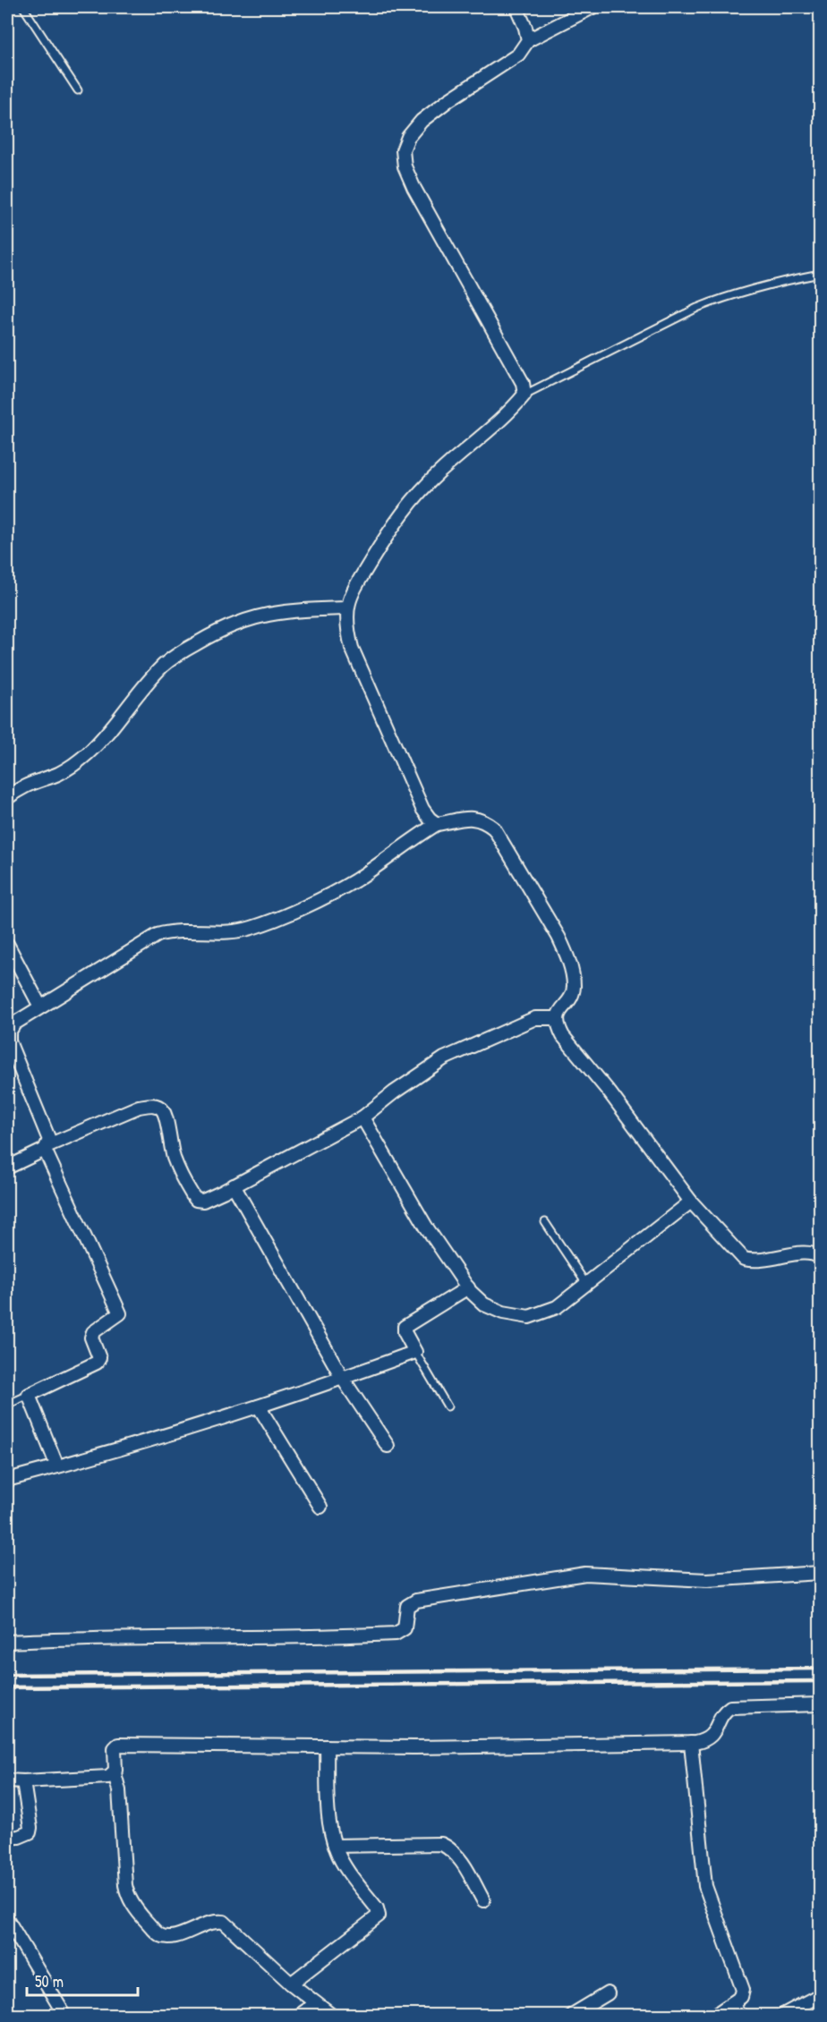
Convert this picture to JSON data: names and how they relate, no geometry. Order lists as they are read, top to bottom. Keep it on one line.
{"scale_bar":"50 m"}
